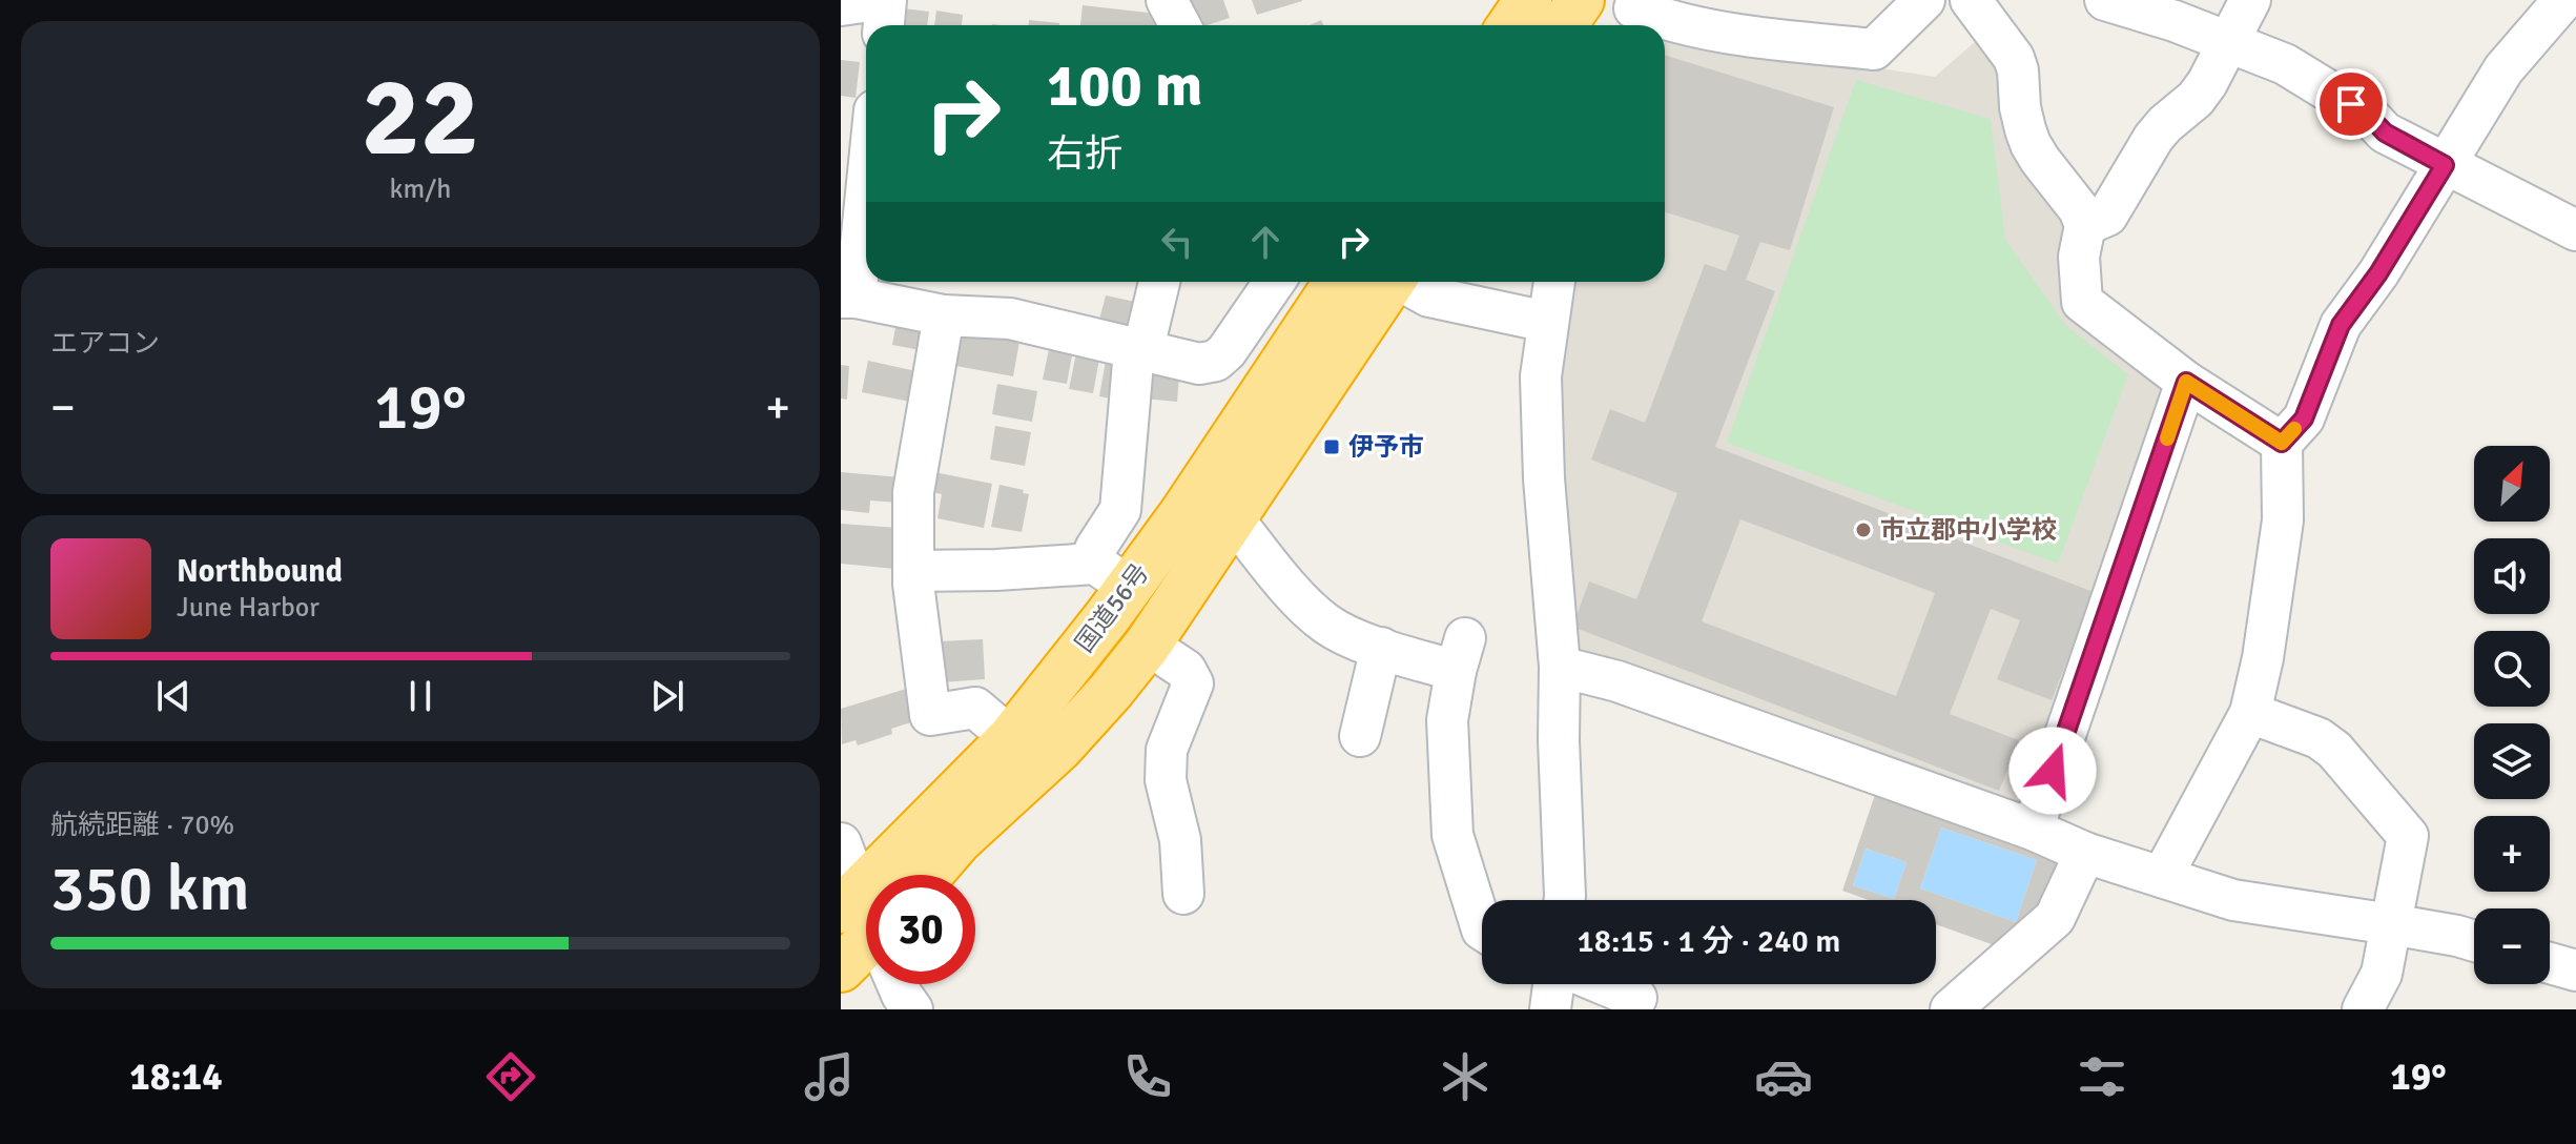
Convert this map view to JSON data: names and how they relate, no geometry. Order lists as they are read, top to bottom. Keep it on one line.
{"streets":{"highway":["国道56号"]},"places":{"transit":["伊予市"],"other":["市立郡中小学校"]},"north":"top right","page":{"tile":[["22","km/h"],"エアコン",["航続距離 · 70%","350 km"]],"turn":["100 m","右折"],"heat":["−","19°","+"],"map_buttons":["+","−"],"song":["Northbound","June Harbor"],"limit":"30","trip":"18:15 · 1 分 · 240 m","tabs":["18:14","19°"]}}
